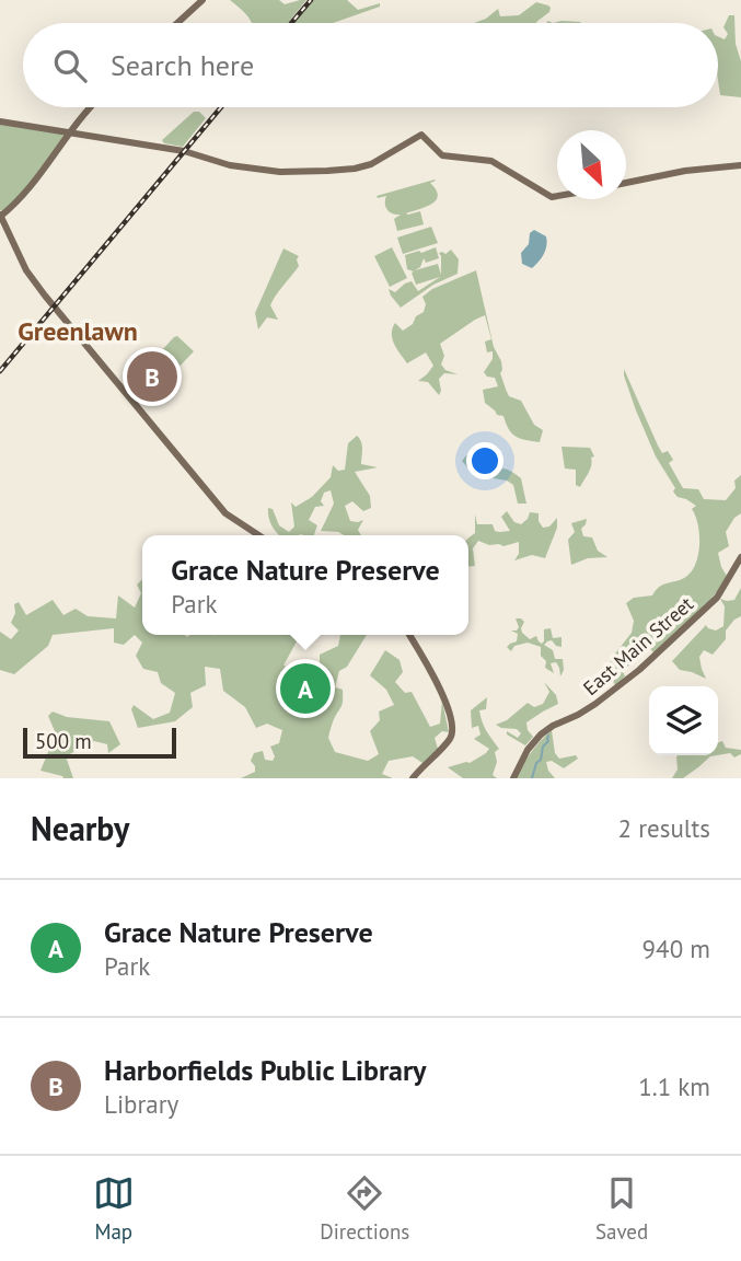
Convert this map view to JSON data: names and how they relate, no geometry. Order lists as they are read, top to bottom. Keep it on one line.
{"streets":{"main road":["East Main Street"]},"districts":["Greenlawn"],"scale_bar":"500 m","north":"bottom right","page":{"search":"Search here","pins":["B","A"],"popup":["Grace Nature Preserve","Park"],"scale":"500 m","heading":["Nearby","2 results"],"list":[{"mark":"A","name":"Grace Nature Preserve","note":"Park","value":"940 m"},{"mark":"B","name":"Harborfields Public Library","note":"Library","value":"1.1 km"}],"nav":["Map","Directions","Saved"]}}
